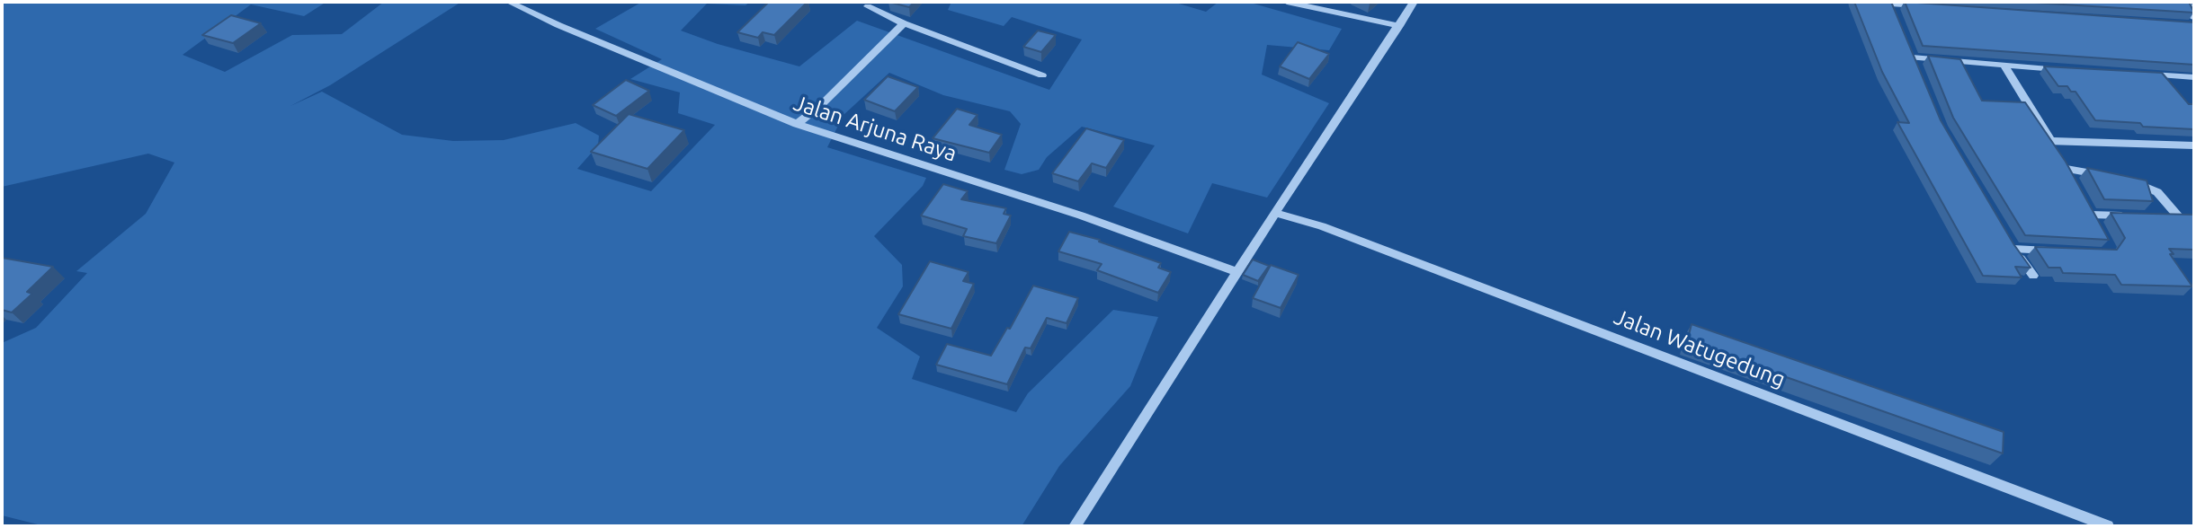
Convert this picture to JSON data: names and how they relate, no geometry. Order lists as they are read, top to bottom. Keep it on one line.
{"streets":{"street":["Jalan Arjuna Raya","Jalan Watugedung"]}}
